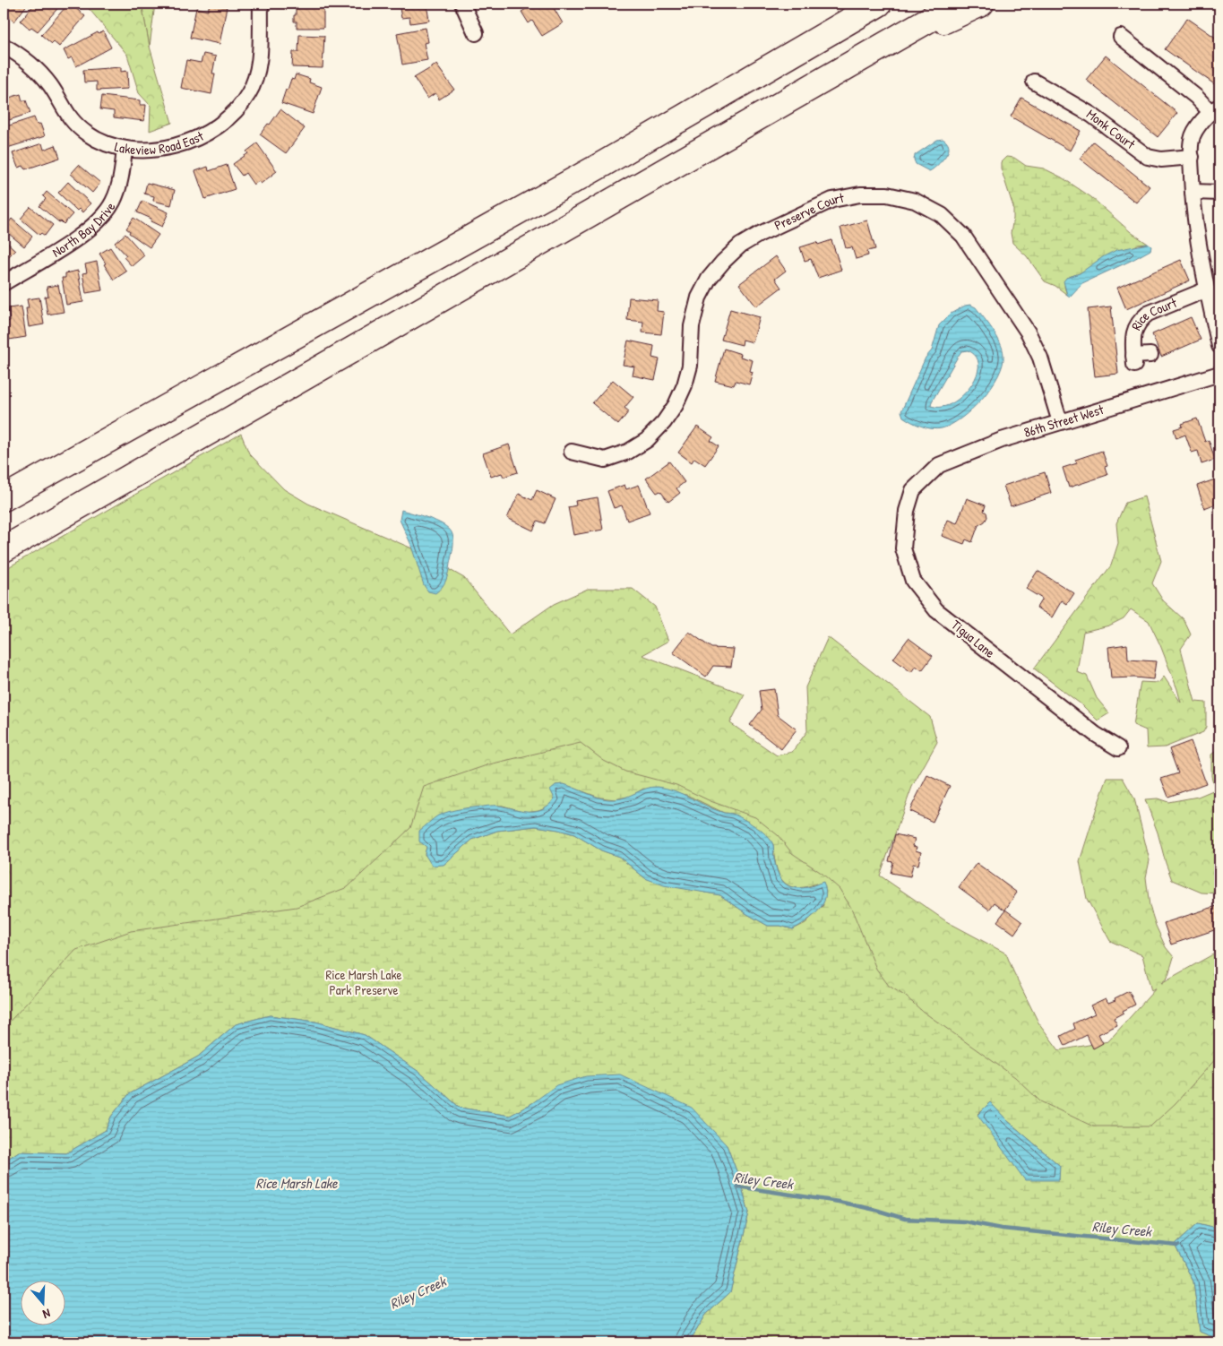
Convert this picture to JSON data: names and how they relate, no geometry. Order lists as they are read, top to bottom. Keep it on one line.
{"streets":{"street":["Monk Court","Lakeview Road East","Preserve Court","North Bay Drive","Rice Court","86th Street West","Tigua Lane"]},"crossings":[["Lakeview Road East","North Bay Drive"],["Preserve Court","86th Street West"],["86th Street West","Tigua Lane"]],"water":["Riley Creek","Rice Marsh Lake"],"parks":["Rice Marsh Lake Park Preserve"],"north":"bottom"}
